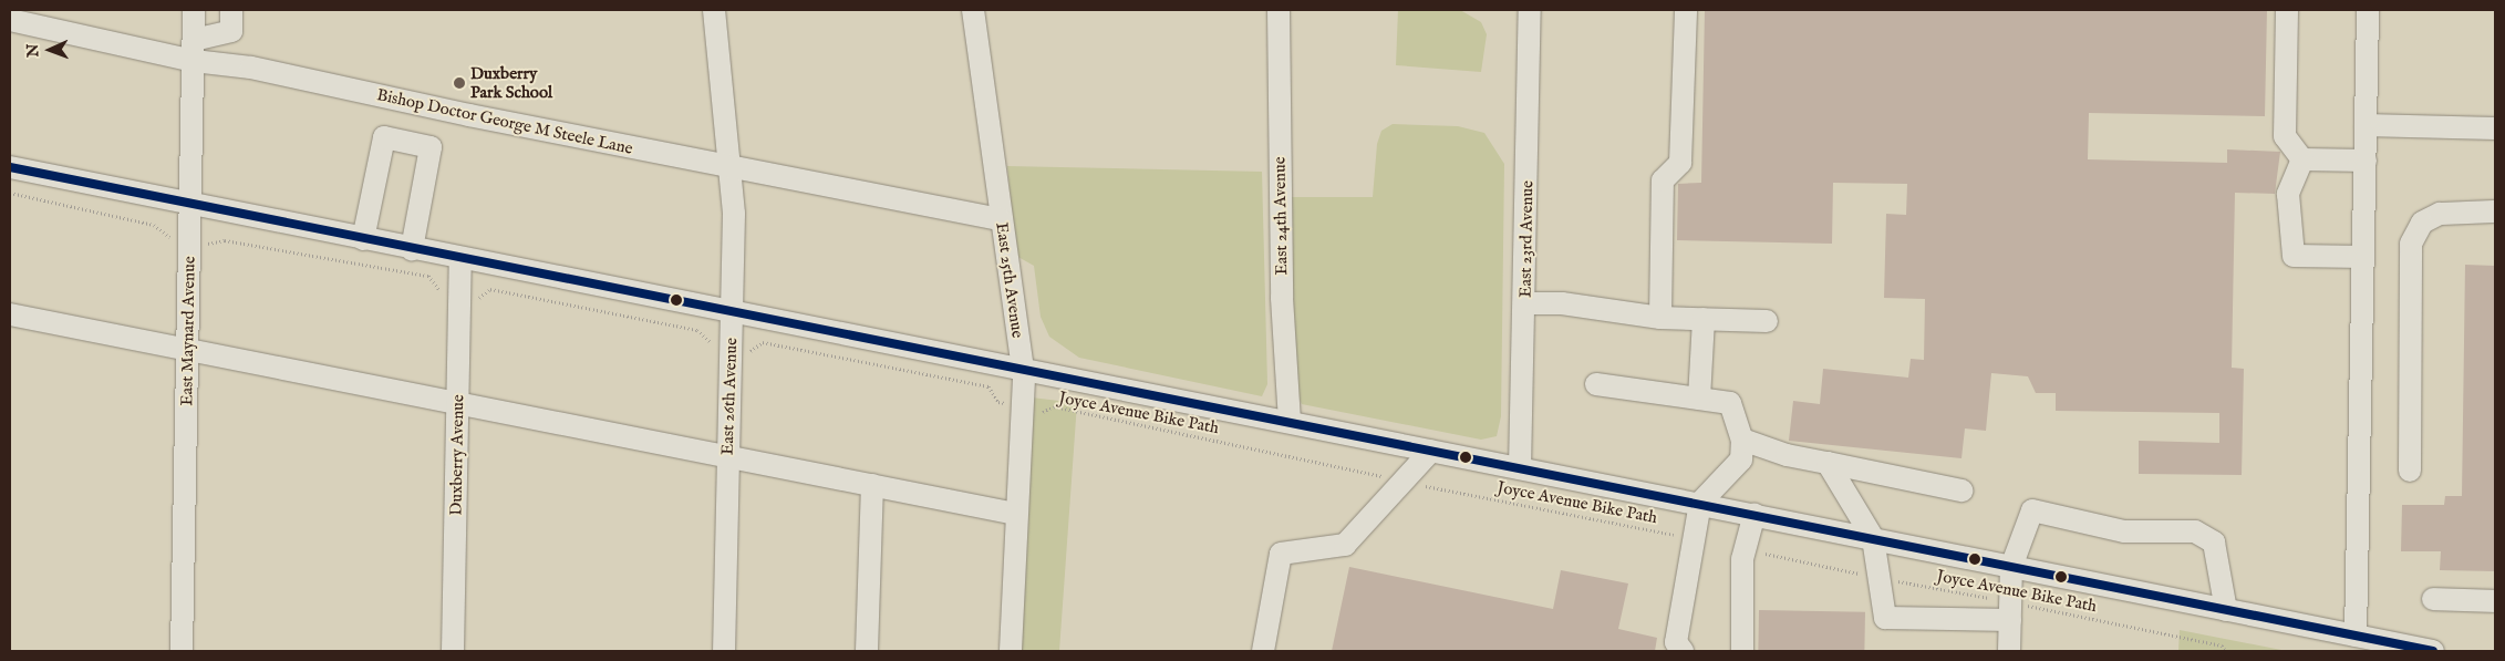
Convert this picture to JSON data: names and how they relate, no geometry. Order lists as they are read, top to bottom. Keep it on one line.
{"streets":{"street":["Bishop Doctor George M Steele Lane","East 24th Avenue","East 23rd Avenue","East 25th Avenue","East Maynard Avenue","East 26th Avenue","Duxberry Avenue"],"path":["Joyce Avenue Bike Path"]},"crossings":[["Bishop Doctor George M Steele Lane","East 25th Avenue"],["Bishop Doctor George M Steele Lane","East Maynard Avenue"],["Bishop Doctor George M Steele Lane","East 26th Avenue"],["East 25th Avenue","Joyce Avenue Bike Path"],["East Maynard Avenue","Joyce Avenue Bike Path"],["East 26th Avenue","Joyce Avenue Bike Path"],["Joyce Avenue Bike Path","Duxberry Avenue"]],"places":["Duxberry Park School"],"north":"left"}
